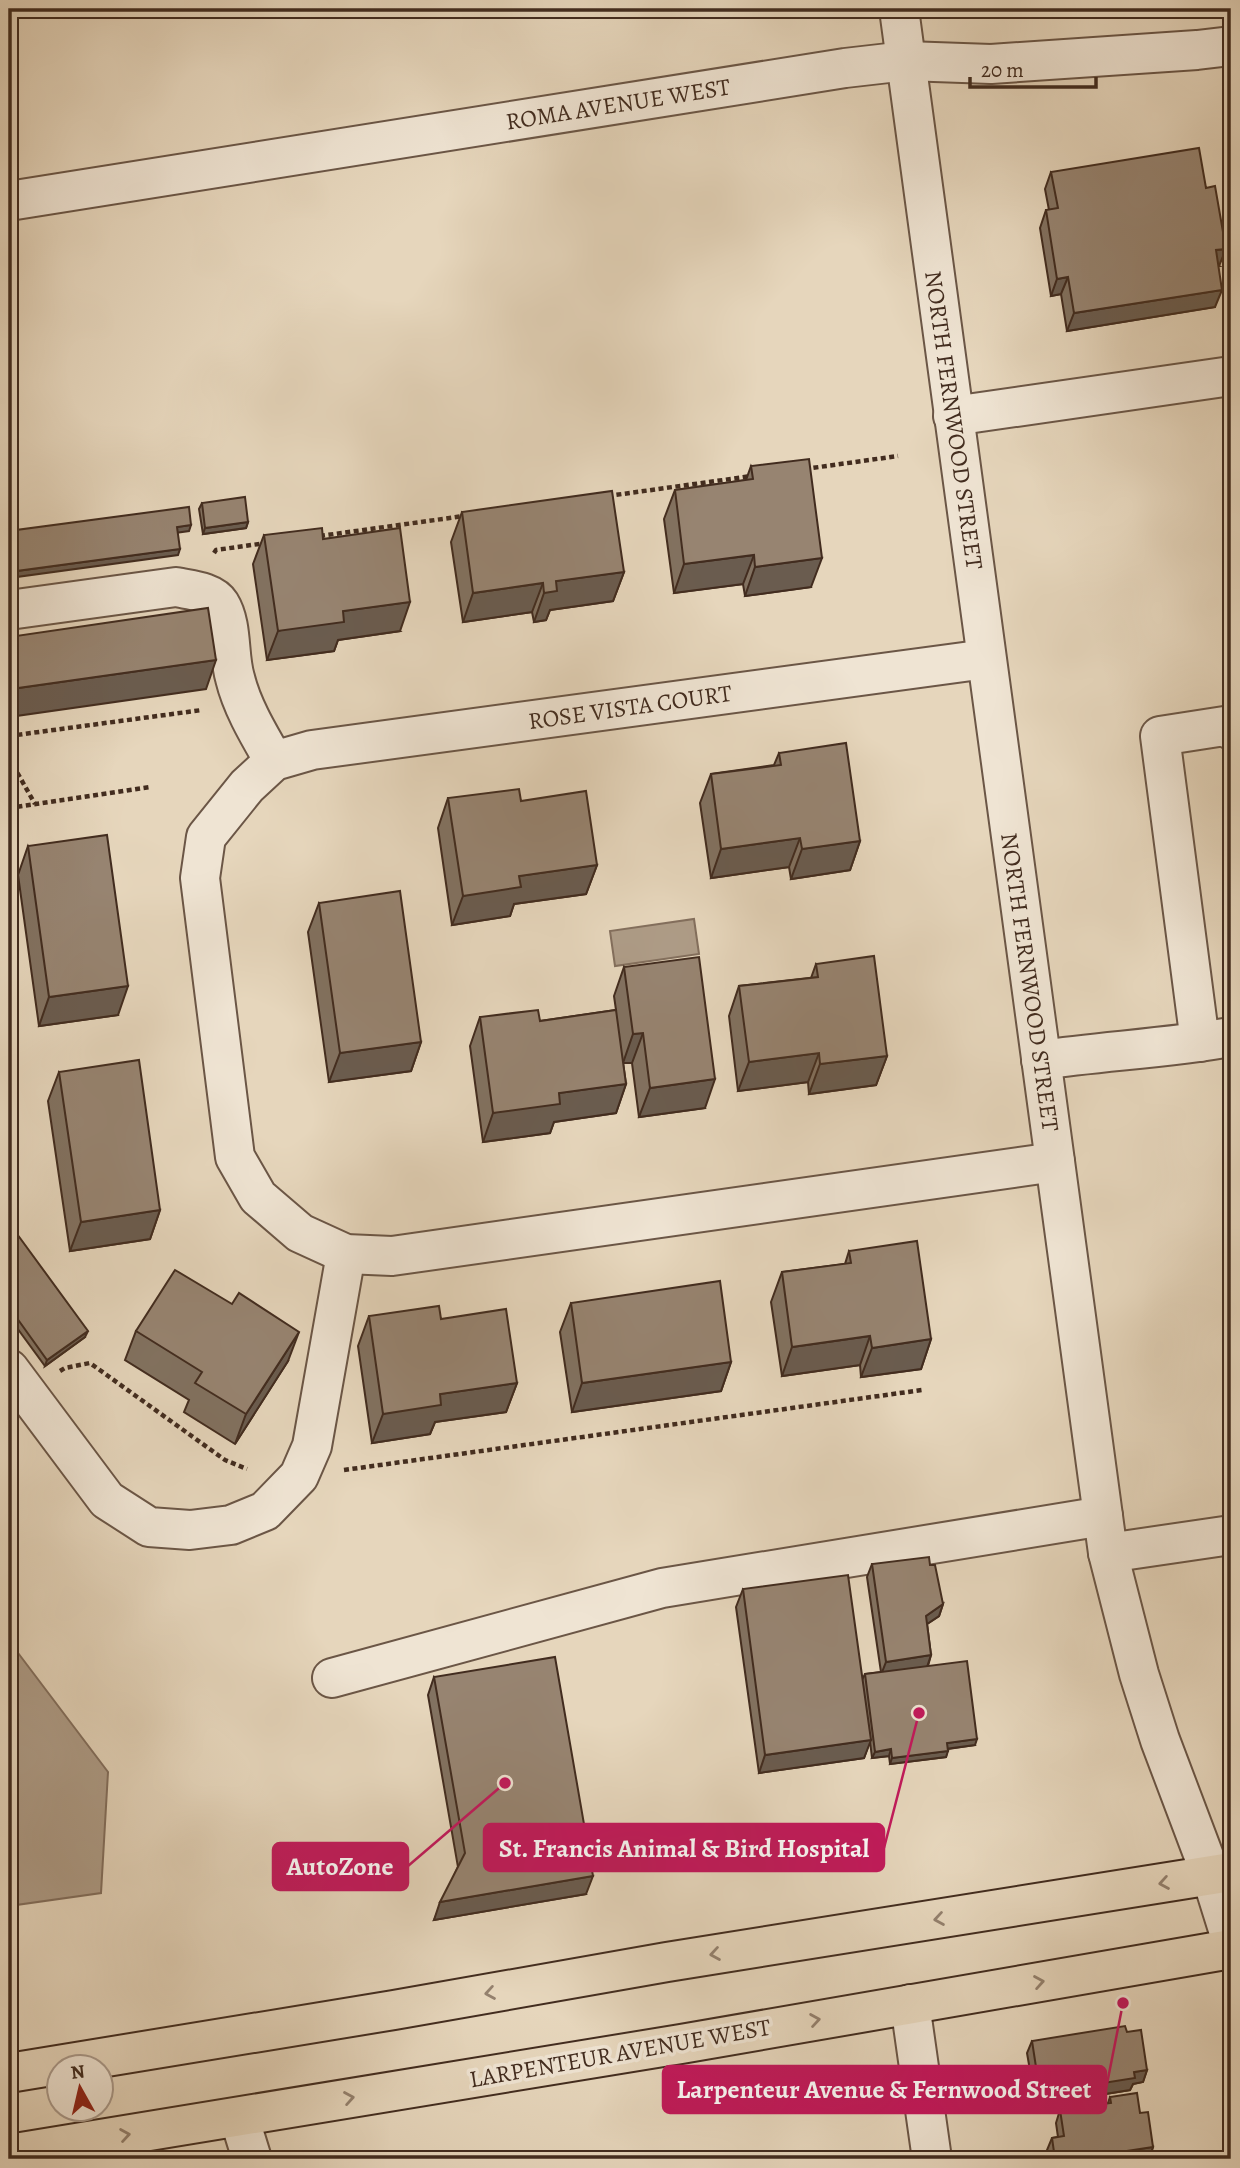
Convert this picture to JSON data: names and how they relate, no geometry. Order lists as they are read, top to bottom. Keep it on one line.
{"streets":{"main road":["LARPENTEUR AVENUE WEST"],"street":["ROMA AVENUE WEST","NORTH FERNWOOD STREET","ROSE VISTA COURT"]},"crossings":[["ROMA AVENUE WEST","NORTH FERNWOOD STREET"],["NORTH FERNWOOD STREET","ROSE VISTA COURT"]],"places":["St. Francis Animal & Bird Hospital","AutoZone","Larpenteur Avenue & Fernwood Street"],"scale_bar":"20 m","north":"top"}
